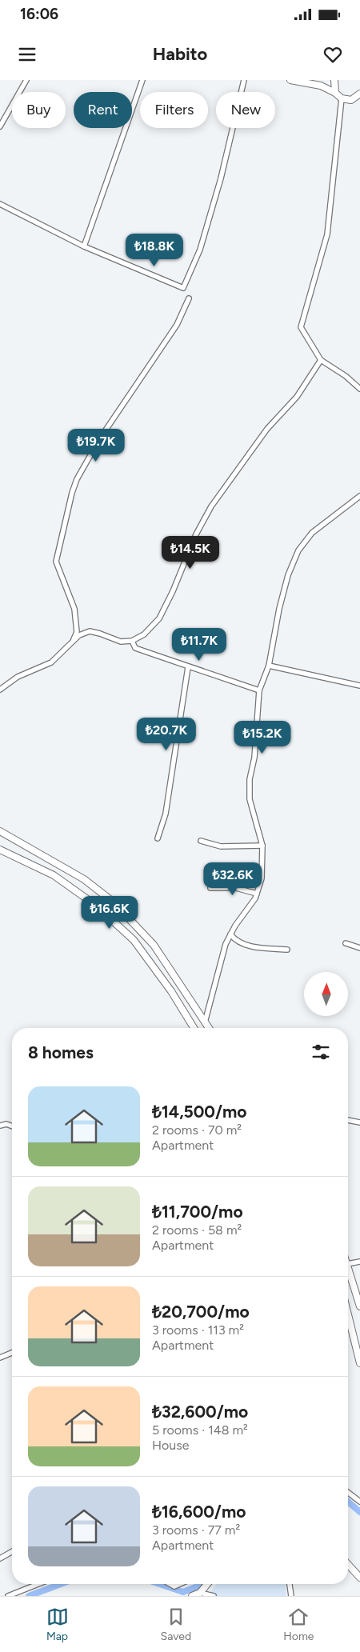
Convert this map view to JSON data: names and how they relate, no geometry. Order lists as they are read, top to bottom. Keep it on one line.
{"north":"top","page":{"status":"16:06","header":"Habito","chip":["Buy","Rent","Filters","New"],"price":["₺18.8K","₺19.7K","₺14.5K","₺11.7K","₺20.7K","₺15.2K","₺32.6K","₺16.6K"],"heading":"8 homes","list":[{"name":"₺14,500/mo","note":"2 rooms · 70 m² · Apartment"},{"name":"₺11,700/mo","note":"2 rooms · 58 m² · Apartment"},{"name":"₺20,700/mo","note":"3 rooms · 113 m² · Apartment"},{"name":"₺32,600/mo","note":"5 rooms · 148 m² · House"},{"name":"₺16,600/mo","note":"3 rooms · 77 m² · Apartment"}],"tabs":["Map","Saved","Home"]}}
